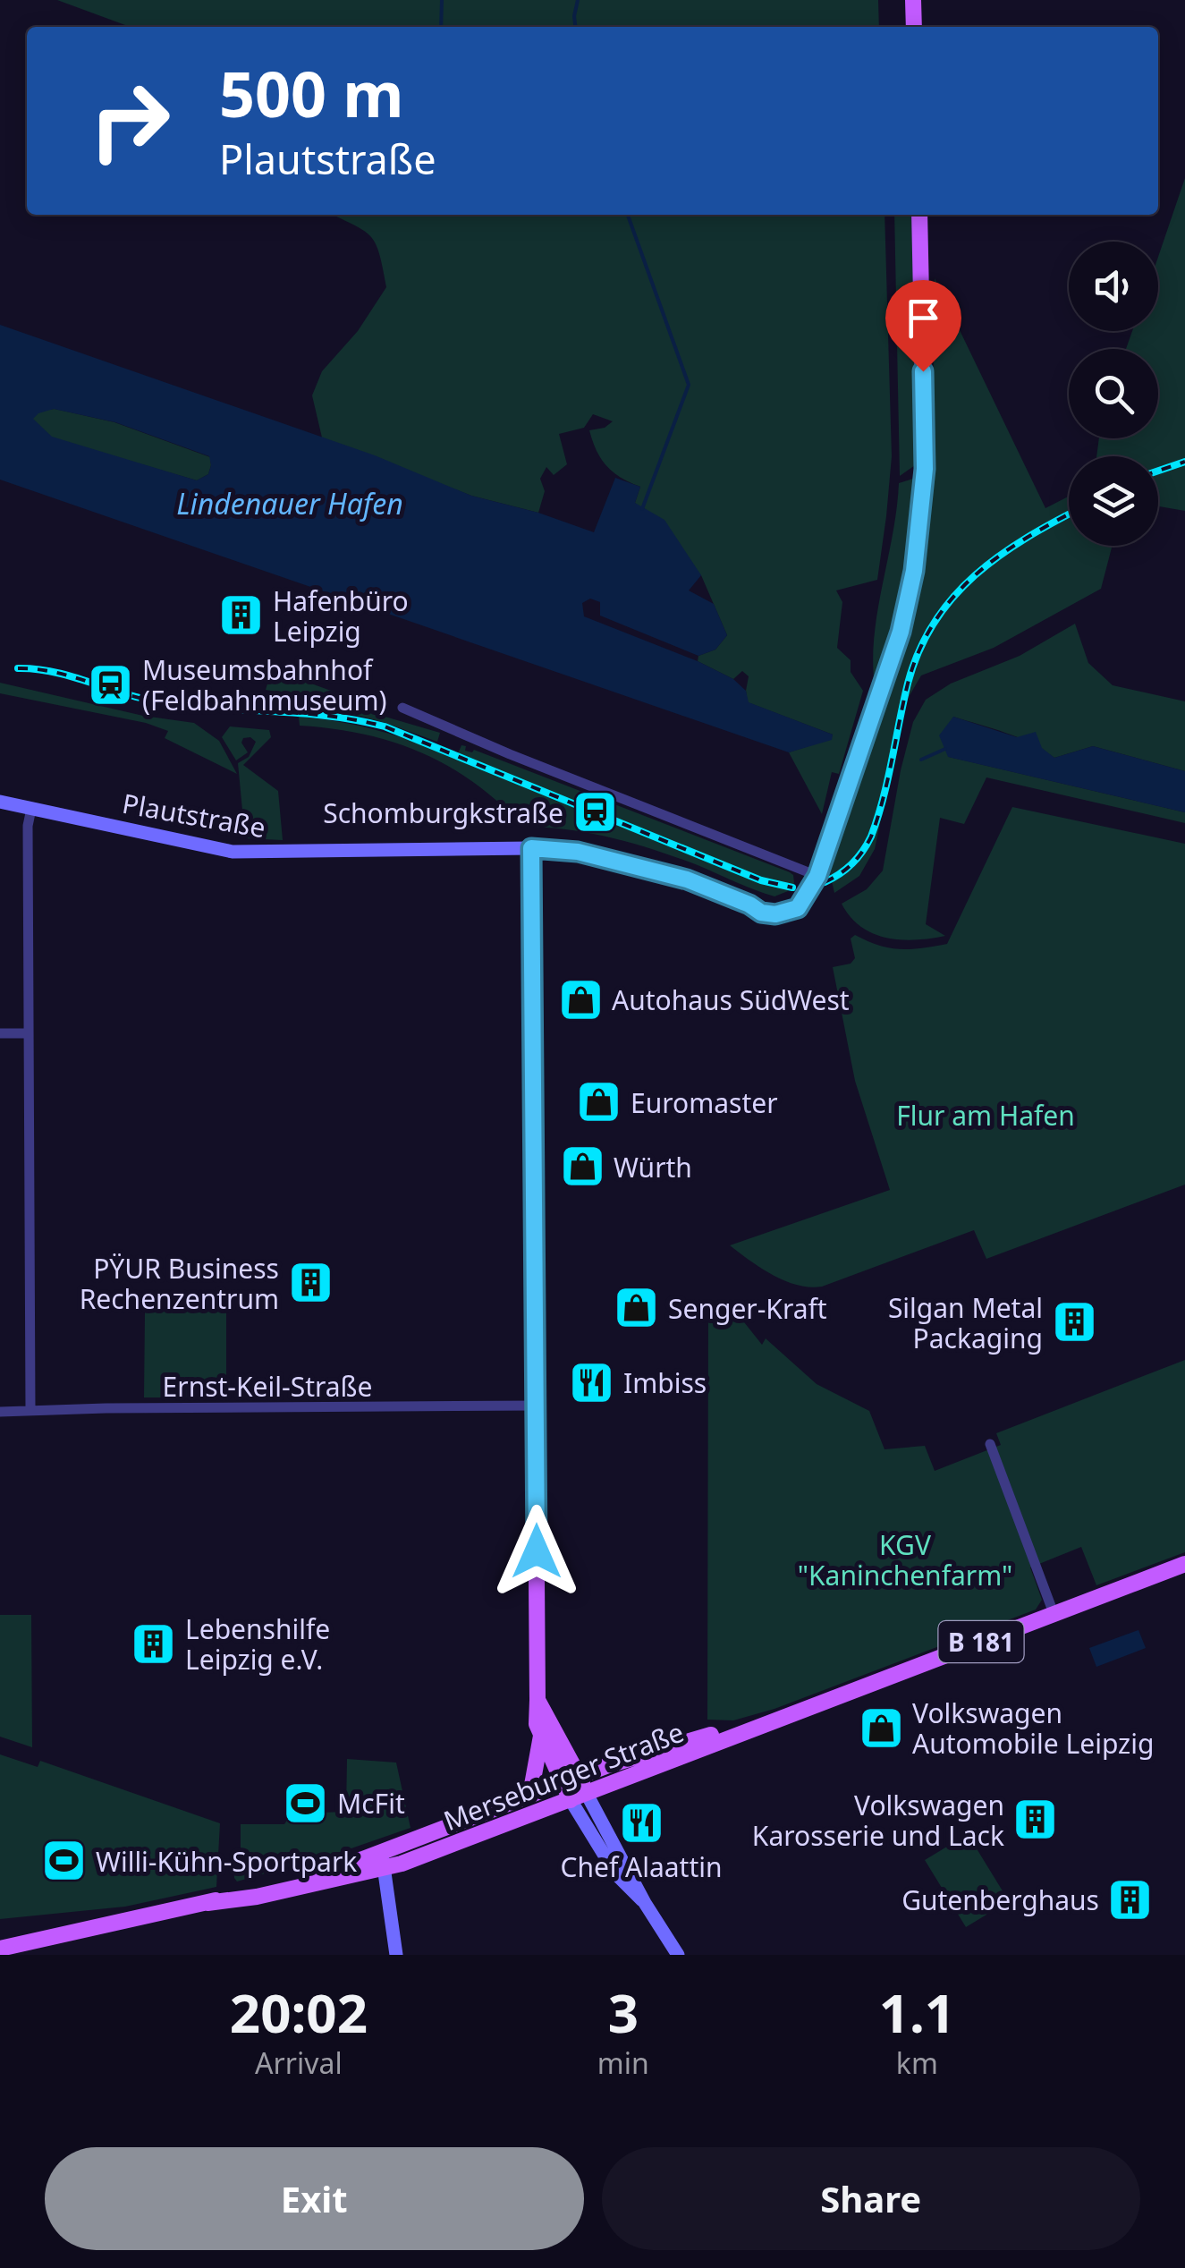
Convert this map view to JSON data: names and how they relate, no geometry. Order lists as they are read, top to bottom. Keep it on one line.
{"streets":{"main road":["Plautstraße","B 181","Merseburger Straße"],"street":["Ernst-Keil-Straße"]},"water":["Lindenauer Hafen"],"parks":["Flur am Hafen","KGV \"Kaninchenfarm\""],"places":{"building":["Hafenbüro Leipzig","PŸUR Business Rechenzentrum","Silgan Metal Packaging","Lebenshilfe Leipzig e.V.","Volkswagen Karosserie und Lack","Gutenberghaus"],"station":["Museumsbahnhof (Feldbahnmuseum)","Schomburgkstraße"],"shop":["Autohaus SüdWest","Euromaster","Würth","Senger-Kraft","Volkswagen Automobile Leipzig"],"restaurant":["Imbiss","Chef Alaattin"],"sports":["McFit","Willi-Kühn-Sportpark"]},"page":{"turn":["500 m","Plautstraße"],"eta":["20:02","Arrival","3","min","1.1","km"],"buttons":["Exit","Share"]}}
